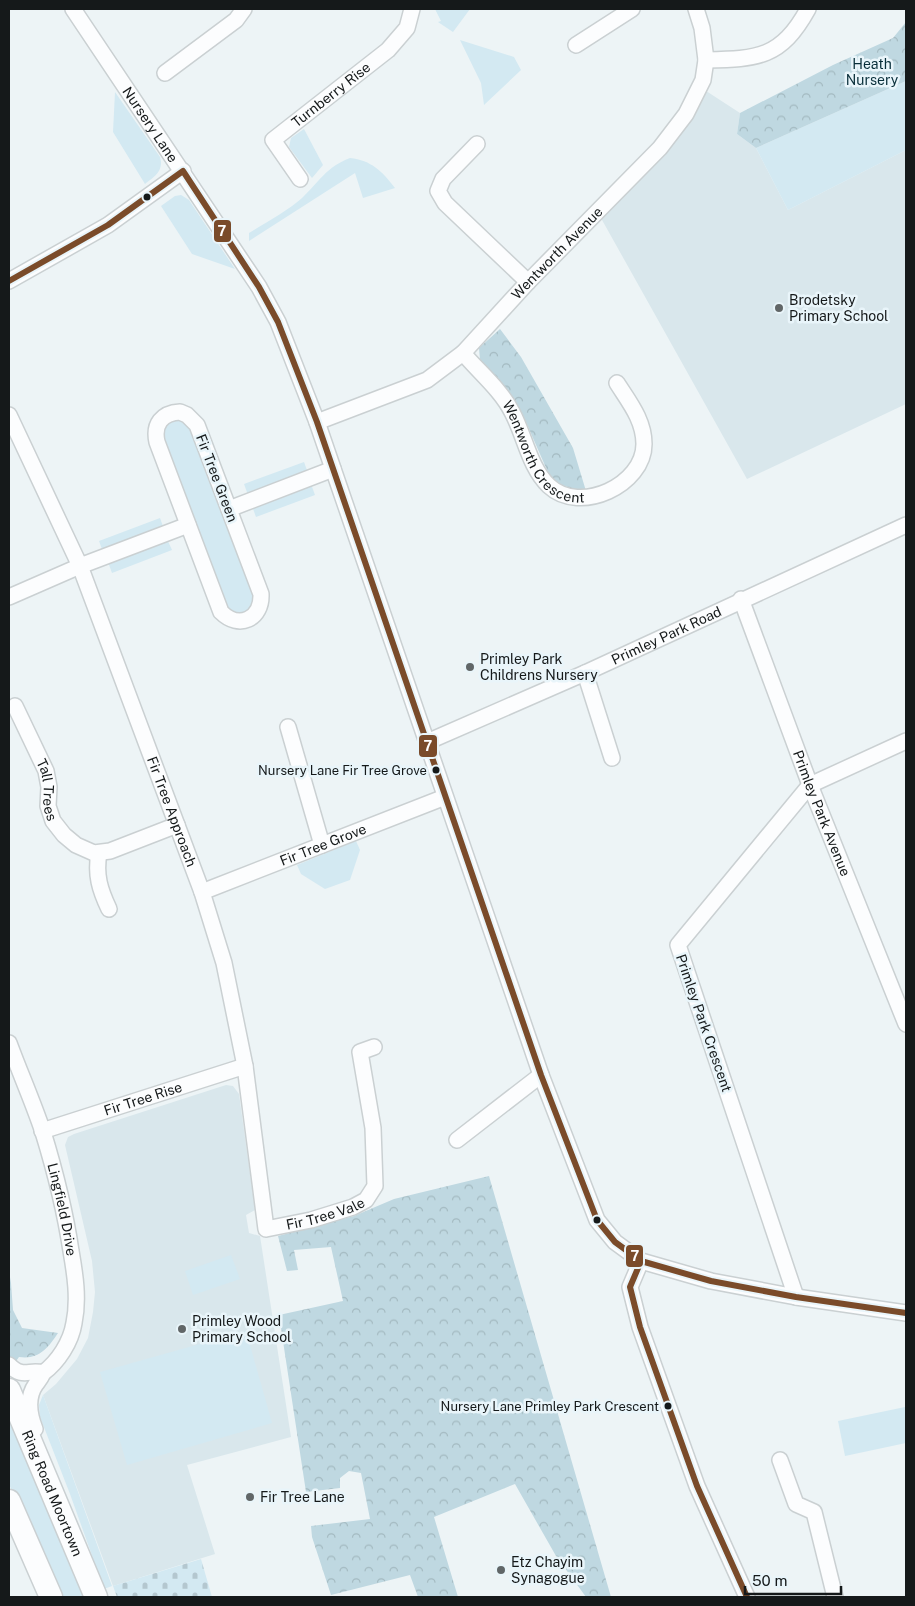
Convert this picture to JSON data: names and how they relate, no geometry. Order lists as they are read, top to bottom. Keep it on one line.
{"streets":{"highway":["Ring Road Moortown"],"street":["Turnberry Rise","Nursery Lane","Wentworth Avenue","Wentworth Crescent","Fir Tree Green","Primley Park Road","Tall Trees","Fir Tree Approach","Primley Park Avenue","Fir Tree Grove","Primley Park Crescent","Fir Tree Rise","Lingfield Drive","Fir Tree Vale"]},"crossings":[["Nursery Lane","Wentworth Avenue"],["Nursery Lane","Primley Park Road"],["Nursery Lane","Fir Tree Grove"],["Wentworth Avenue","Wentworth Crescent"],["Primley Park Road","Primley Park Avenue"],["Fir Tree Approach","Fir Tree Grove"],["Fir Tree Approach","Fir Tree Rise"],["Fir Tree Approach","Fir Tree Vale"],["Primley Park Avenue","Primley Park Crescent"],["Fir Tree Rise","Lingfield Drive"],["Lingfield Drive","Ring Road Moortown"]],"parks":["Heath Nursery"],"places":["Brodetsky Primary School","Primley Park Childrens Nursery","Nursery Lane Fir Tree Grove","Primley Wood Primary School","Nursery Lane Primley Park Crescent","Fir Tree Lane","Etz Chayim Synagogue"],"lines":["transit line 7"],"scale_bar":"50 m"}
